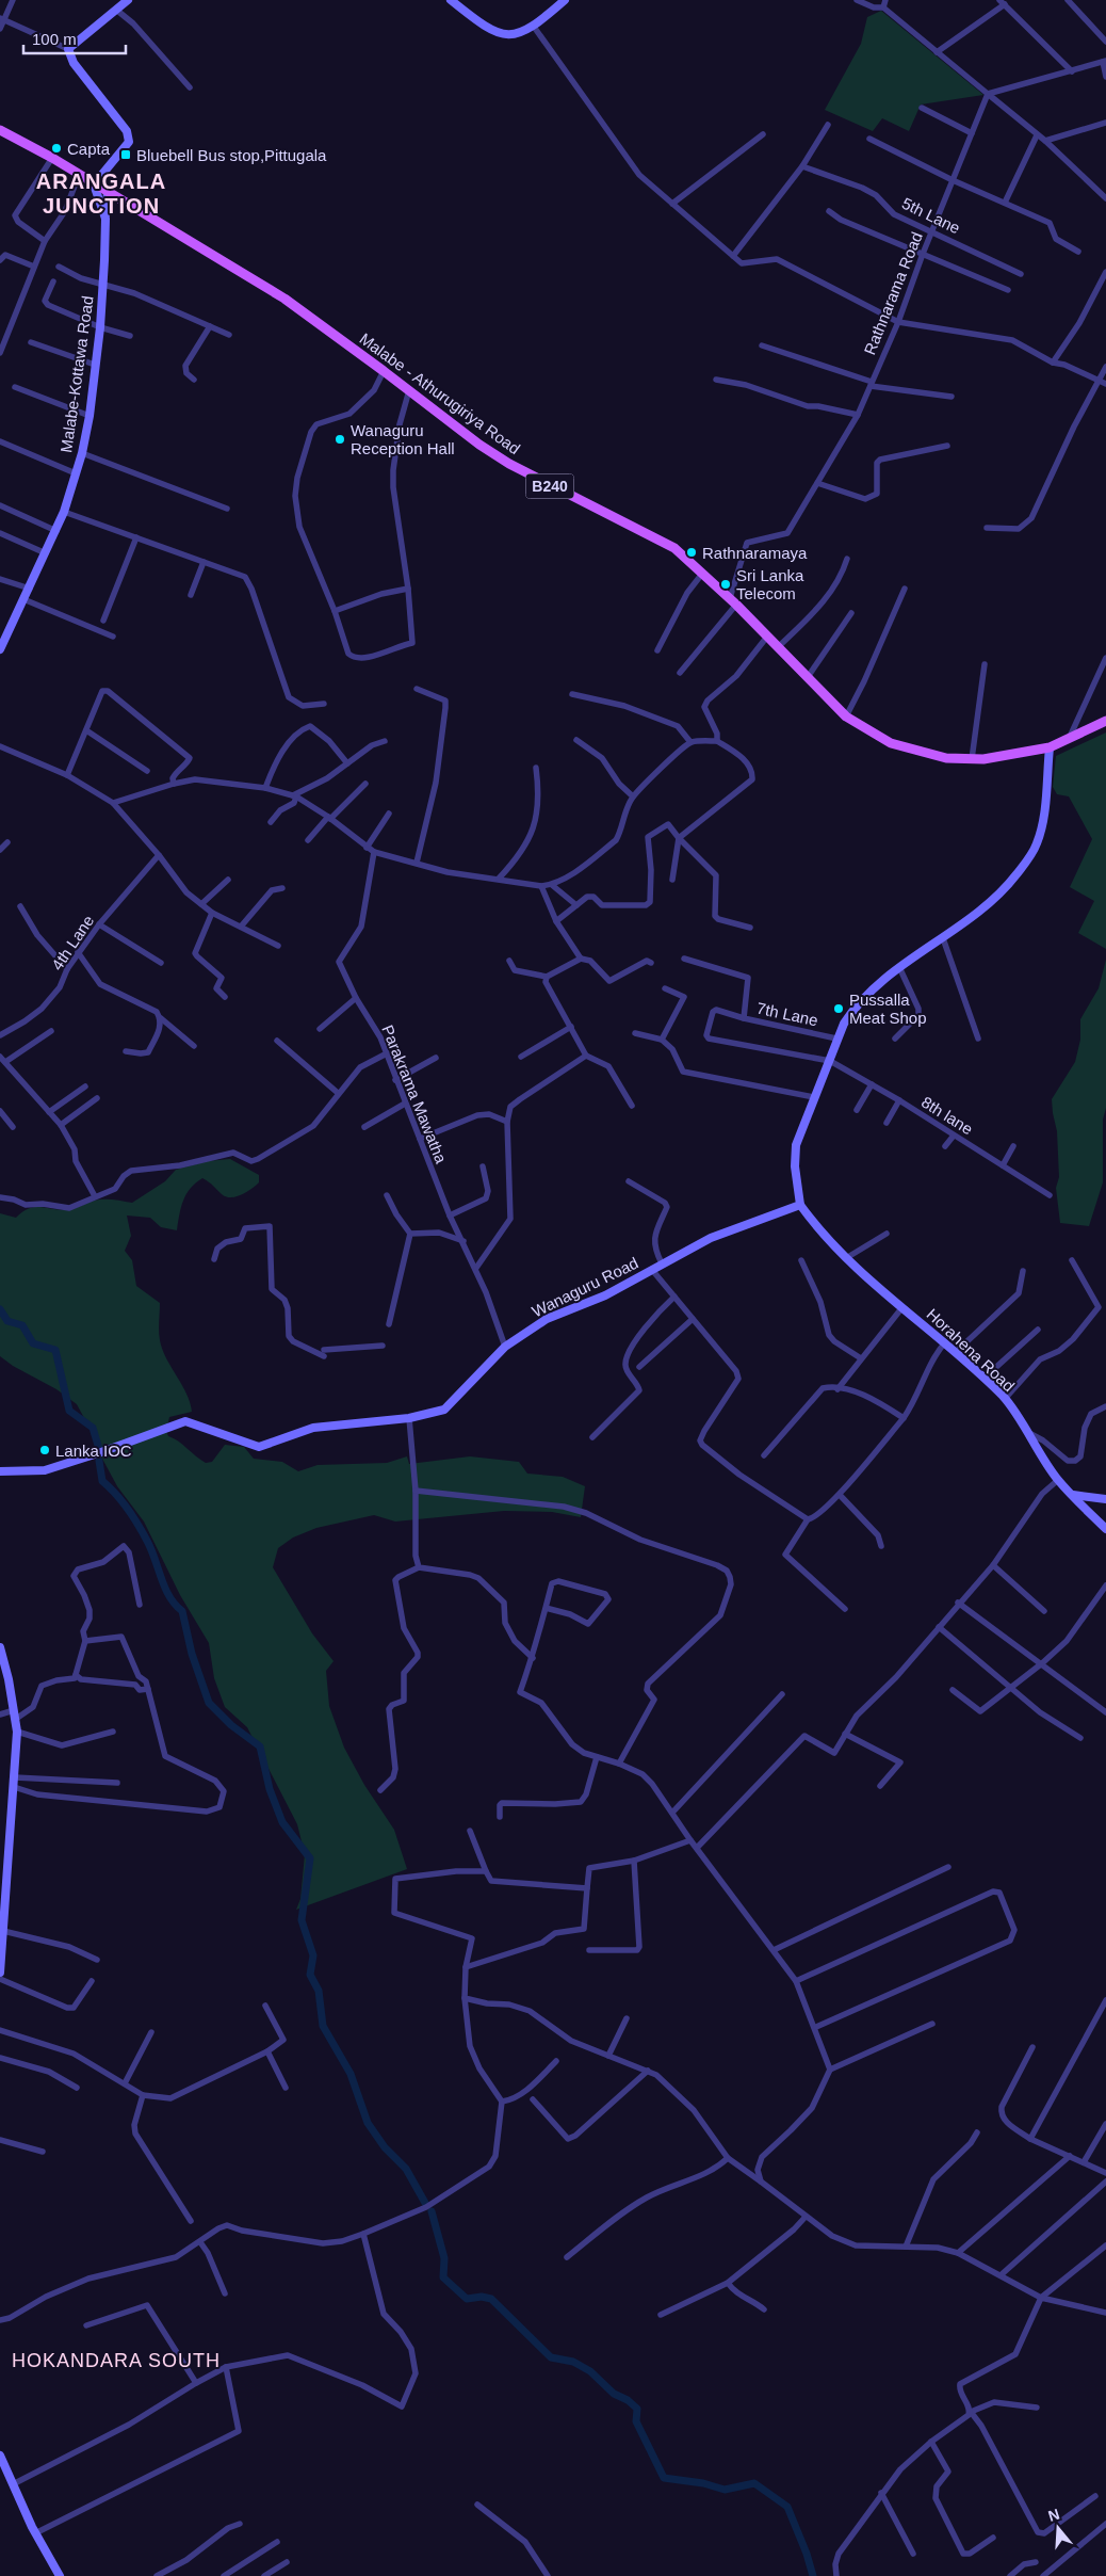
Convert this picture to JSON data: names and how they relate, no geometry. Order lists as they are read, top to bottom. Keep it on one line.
{"streets":{"main road":["Malabe - Athurugiriya Road","B240"],"street":["5th Lane","Rathnarama Road","Malabe-Kottawa Road","4th Lane","7th Lane","Parakrama Mawatha","8th lane","Wanaguru Road","Horahena Road"]},"crossings":[["5th Lane","Rathnarama Road"],["Rathnarama Road","Malabe - Athurugiriya Road"],["Malabe-Kottawa Road","Malabe - Athurugiriya Road"],["7th Lane","8th lane"],["Parakrama Mawatha","Wanaguru Road"],["Wanaguru Road","Horahena Road"]],"districts":["ARANGALA JUNCTION","HOKANDARA SOUTH"],"places":{"other":["Capta","Wanaguru Reception Hall","Rathnaramaya","Sri Lanka Telecom","Pussalla Meat Shop","Lanka IOC"],"transit":["Bluebell Bus stop,Pittugala"]},"scale_bar":"100 m","north":"top"}
